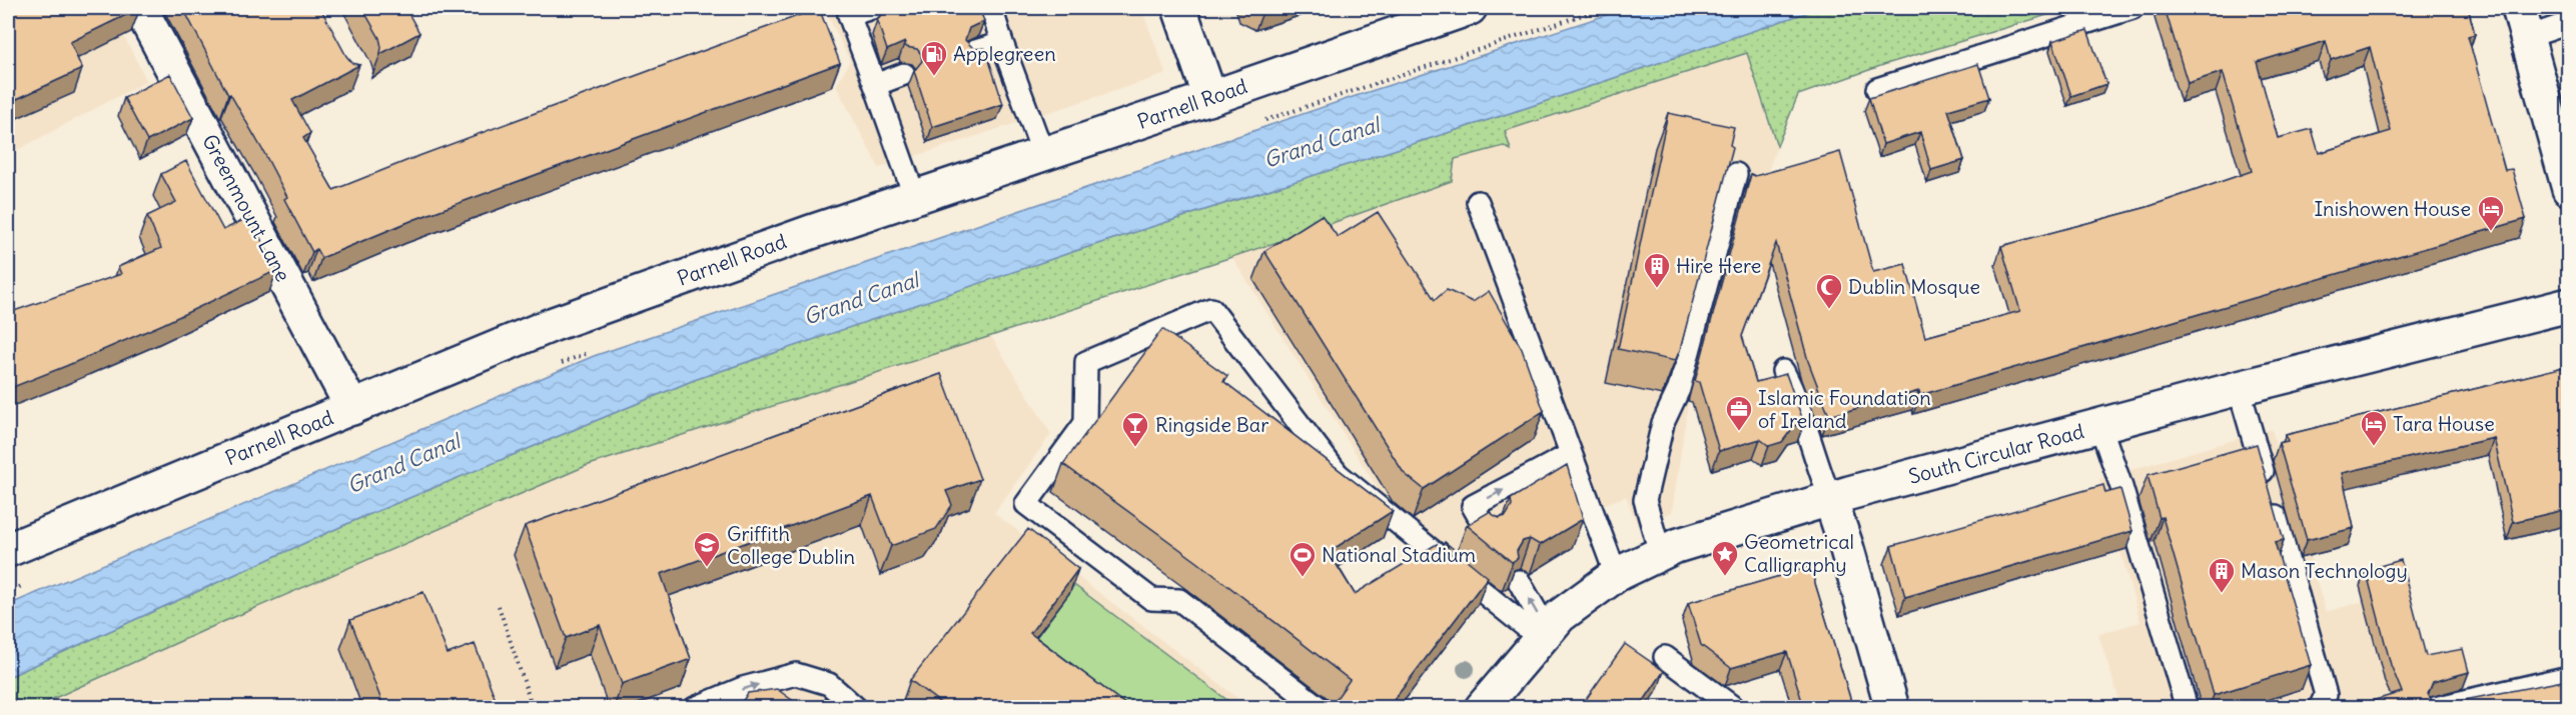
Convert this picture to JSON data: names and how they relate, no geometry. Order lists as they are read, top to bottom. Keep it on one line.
{"streets":{"main road":["Parnell Road","Greenmount Lane","South Circular Road"]},"crossings":[["Parnell Road","Greenmount Lane"]],"water":["Grand Canal"],"places":{"fuel station":["Applegreen"],"hotel":["Inishowen House","Tara House"],"building":["Hire Here","Mason Technology"],"mosque":["Dublin Mosque"],"office":["Islamic Foundation of Ireland"],"bar":["Ringside Bar"],"school or university":["Griffith College Dublin"],"place":["Geometrical Calligraphy"],"sports":["National Stadium"]}}
